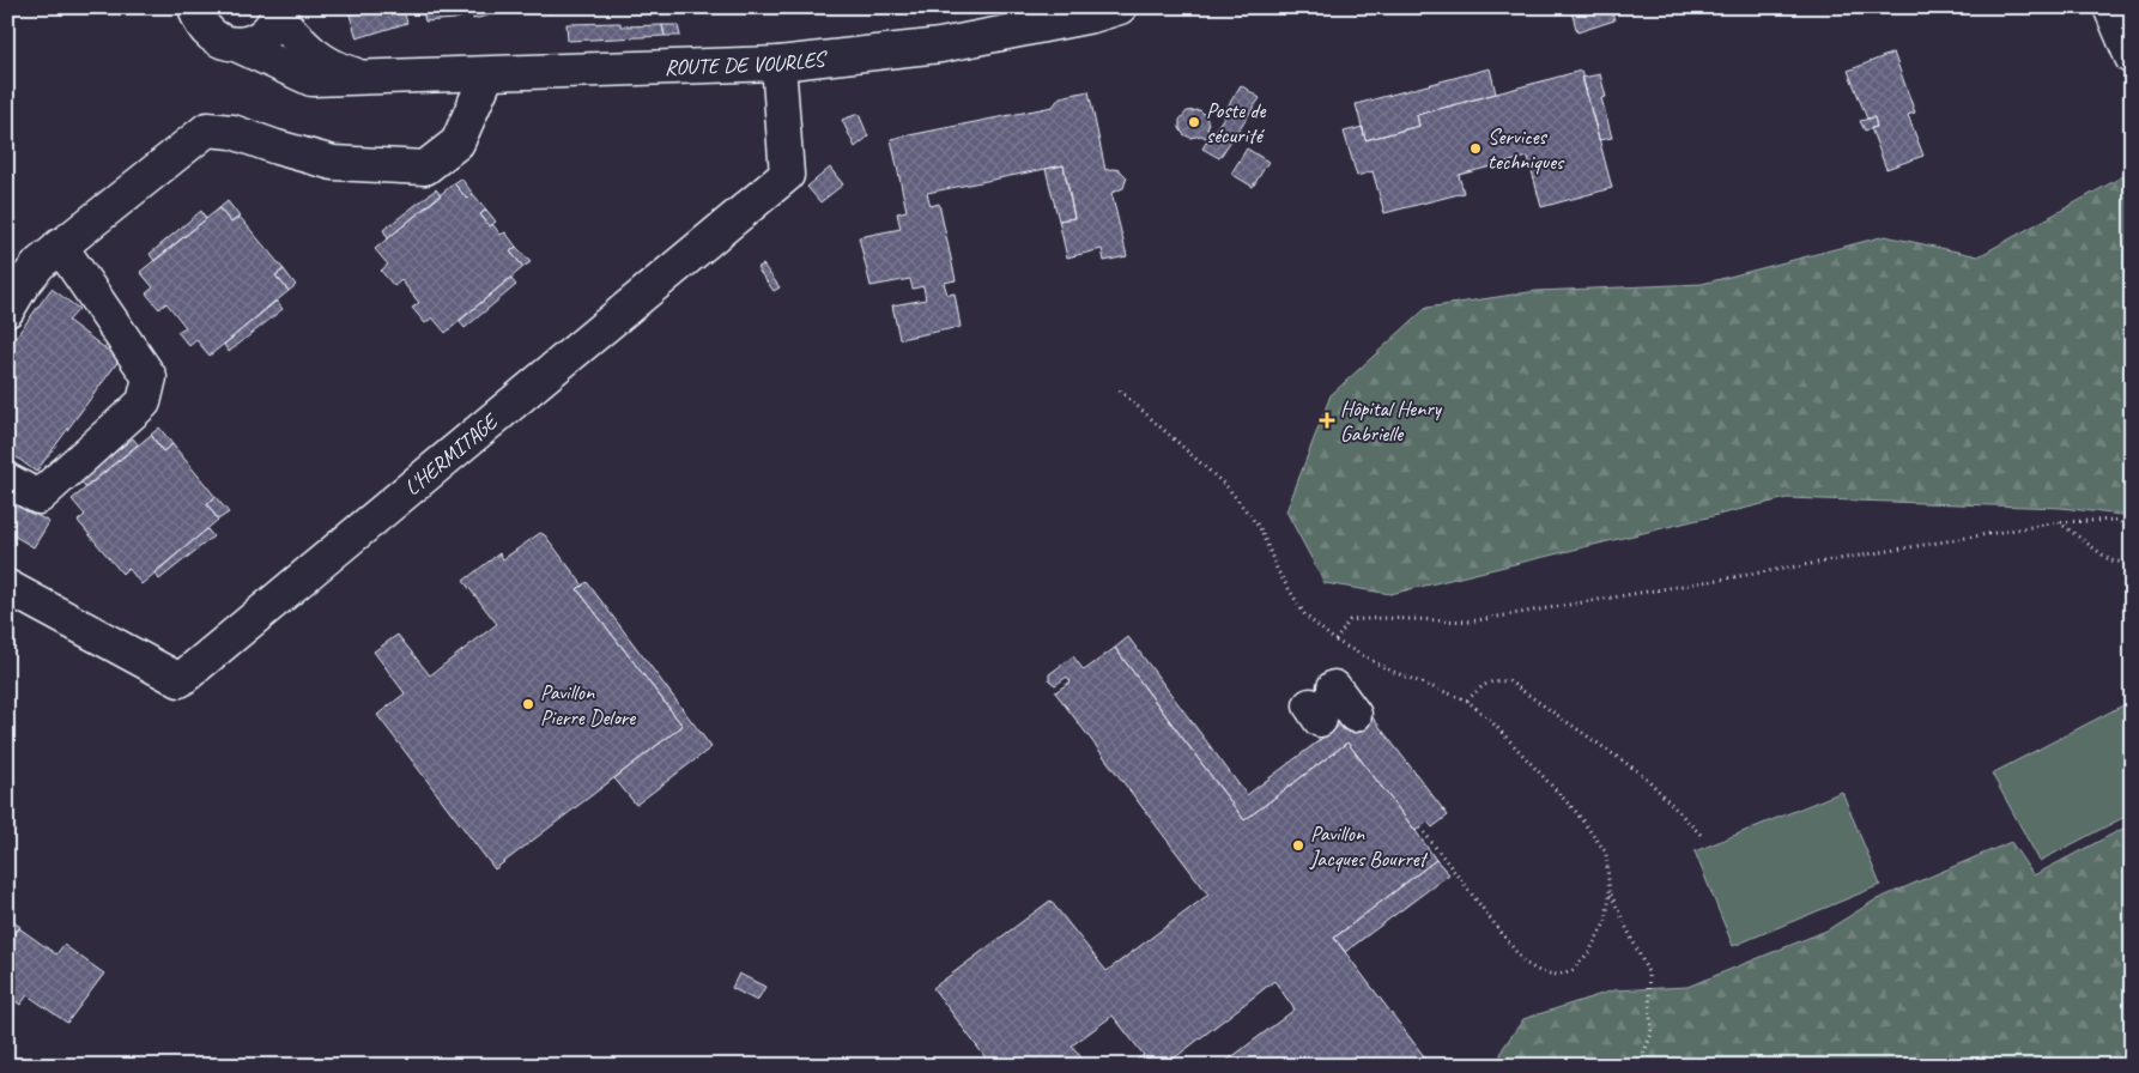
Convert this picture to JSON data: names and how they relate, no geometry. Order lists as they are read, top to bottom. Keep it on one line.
{"streets":{"street":["ROUTE DE VOURLES","L'HERMITAGE"]},"crossings":[["ROUTE DE VOURLES","L'HERMITAGE"]],"places":{"other":["Poste de sécurité","Services techniques","Pavillon Pierre Delore","Pavillon Jacques Bourret"],"health":["Hôpital Henry Gabrielle"]}}
